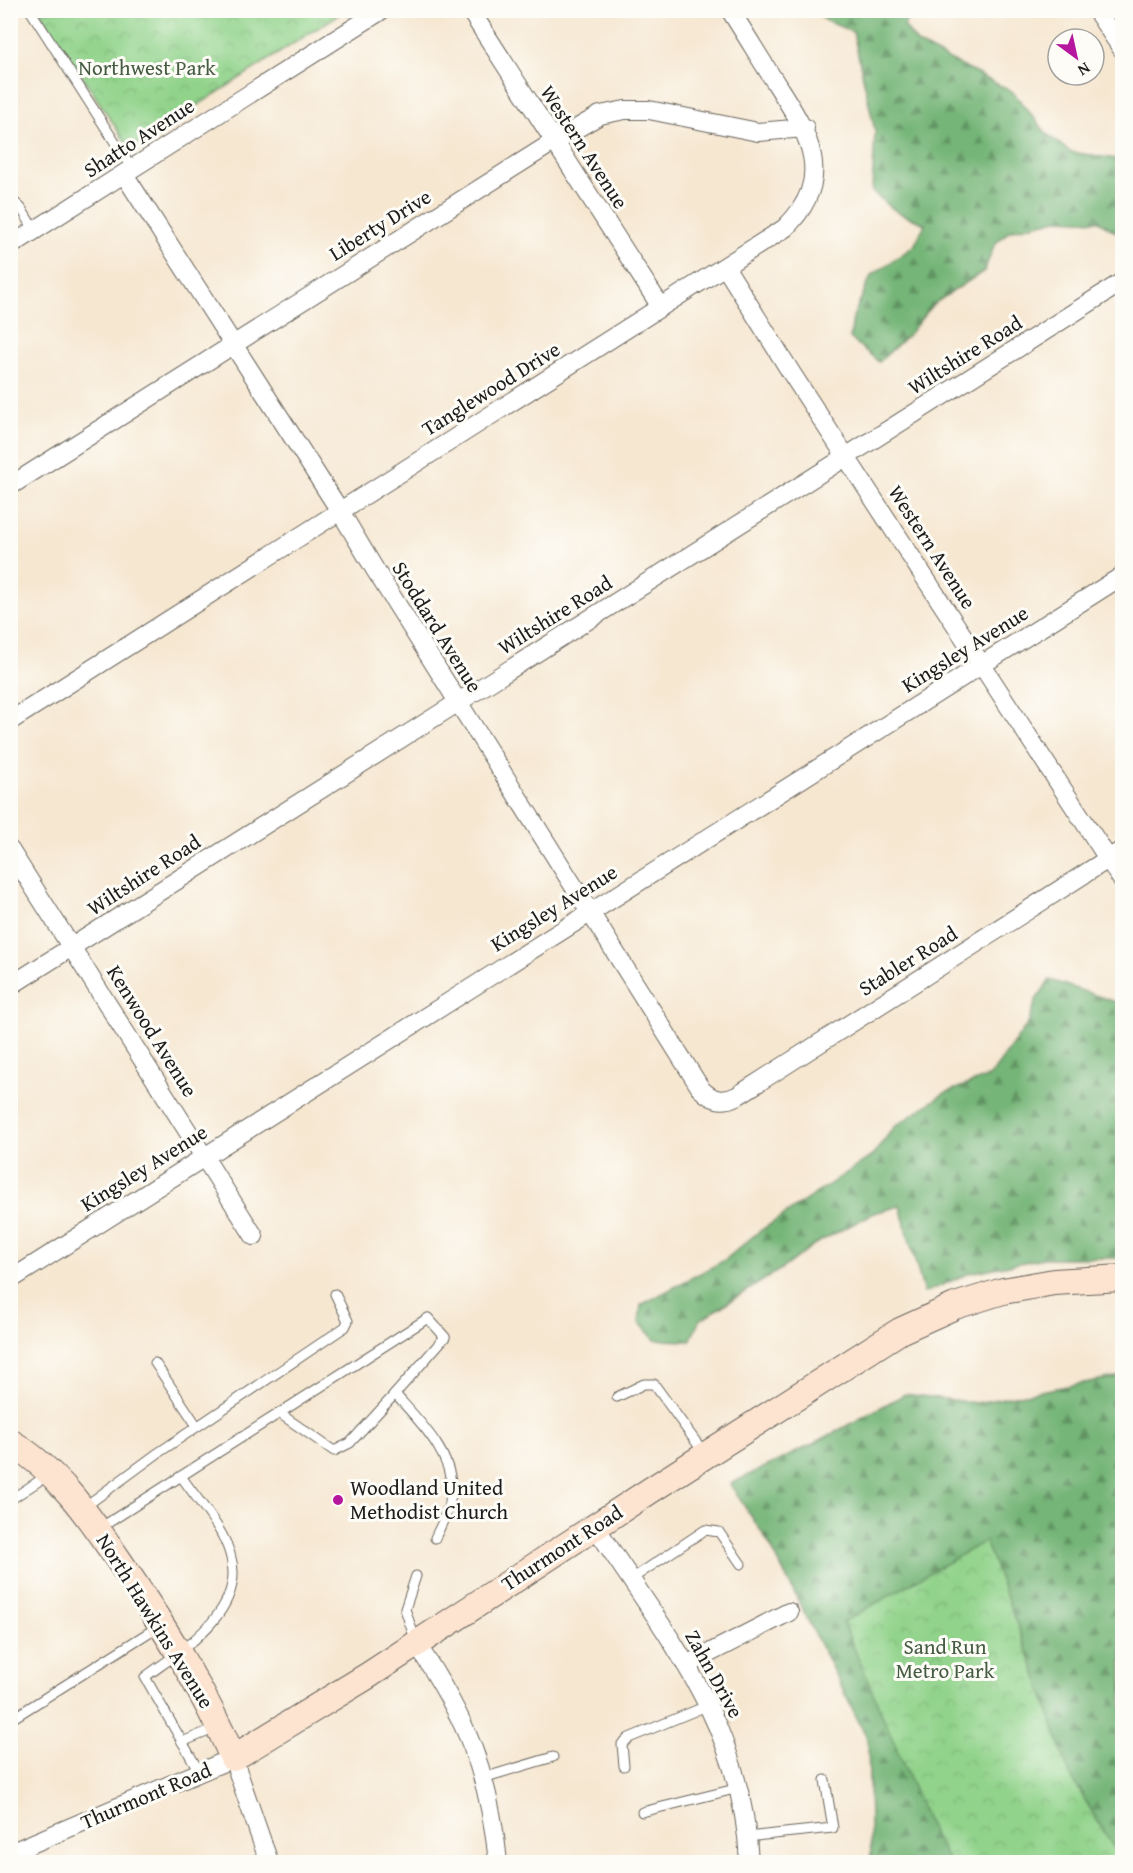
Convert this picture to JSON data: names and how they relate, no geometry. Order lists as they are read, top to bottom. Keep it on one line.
{"streets":{"street":["Shatto Avenue","Western Avenue","Liberty Drive","Wiltshire Road","Tanglewood Drive","Stoddard Avenue","Kingsley Avenue","Stabler Road","Kenwood Avenue","Thurmont Road","North Hawkins Avenue","Zahn Drive"]},"crossings":[["Shatto Avenue","Stoddard Avenue"],["Western Avenue","Liberty Drive"],["Western Avenue","Wiltshire Road"],["Western Avenue","Tanglewood Drive"],["Western Avenue","Kingsley Avenue"],["Western Avenue","Stabler Road"],["Liberty Drive","Tanglewood Drive"],["Liberty Drive","Stoddard Avenue"],["Wiltshire Road","Stoddard Avenue"],["Wiltshire Road","Kenwood Avenue"],["Tanglewood Drive","Stoddard Avenue"],["Stoddard Avenue","Kingsley Avenue"],["Stoddard Avenue","Stabler Road"],["Kingsley Avenue","Kenwood Avenue"],["Thurmont Road","North Hawkins Avenue"],["Thurmont Road","Zahn Drive"]],"parks":["Northwest Park","Sand Run Metro Park"],"places":["Woodland United Methodist Church"],"north":"bottom right"}
